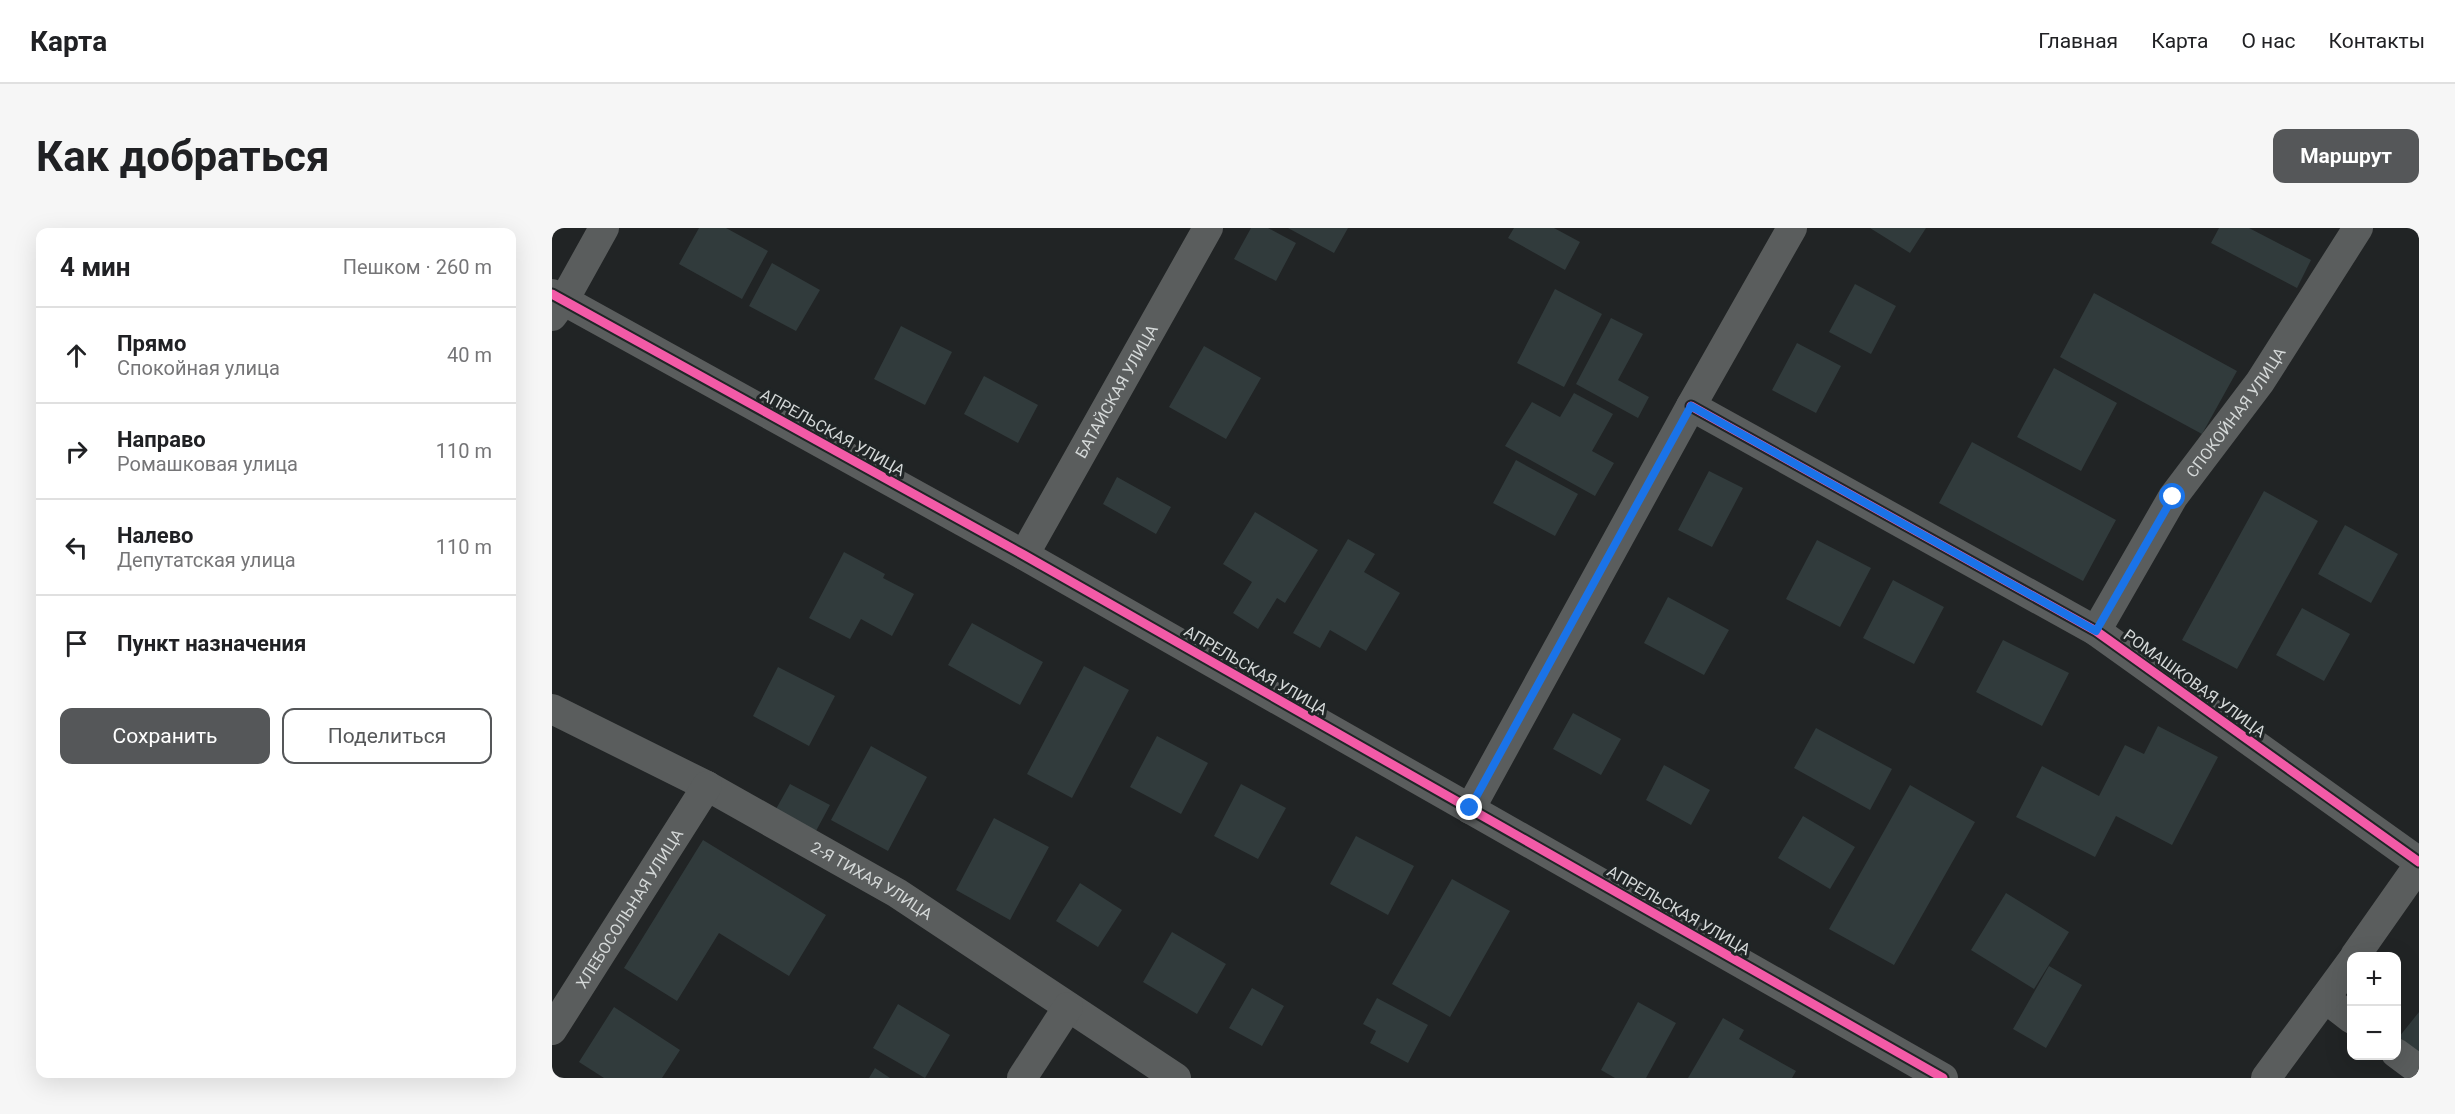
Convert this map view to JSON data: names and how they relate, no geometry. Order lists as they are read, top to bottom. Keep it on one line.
{"streets":{"street":["БАТАЙСКАЯ УЛИЦА","СПОКОЙНАЯ УЛИЦА","АПРЕЛЬСКАЯ УЛИЦА","РОМАШКОВАЯ УЛИЦА","2-Я ТИХАЯ УЛИЦА","ХЛЕБОСОЛЬНАЯ УЛИЦА"]},"crossings":[["БАТАЙСКАЯ УЛИЦА","АПРЕЛЬСКАЯ УЛИЦА"],["СПОКОЙНАЯ УЛИЦА","РОМАШКОВАЯ УЛИЦА"],["2-Я ТИХАЯ УЛИЦА","ХЛЕБОСОЛЬНАЯ УЛИЦА"]],"page":{"header":"Карта","nav":["Главная","Карта","О нас","Контакты"],"buttons":["Маршрут",["Сохранить","Поделиться"]],"title":"Как добраться","heading":["4 мин","Пешком · 260 m"],"list":[["Прямо","Спокойная улица","40 m"],["Направо","Ромашковая улица","110 m"],["Налево","Депутатская улица","110 m"],"Пункт назначения"],"map_buttons":["+","−"]}}
